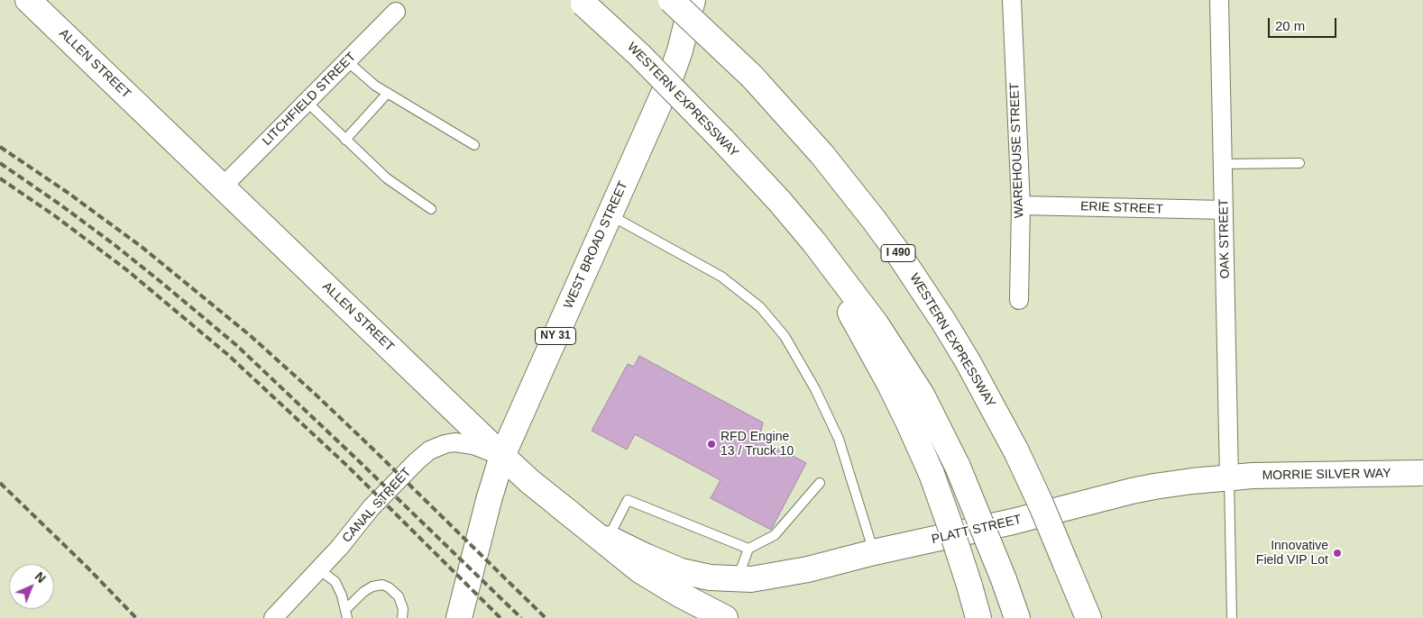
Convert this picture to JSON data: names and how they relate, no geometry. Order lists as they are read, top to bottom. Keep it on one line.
{"streets":{"main road":["ALLEN STREET","WESTERN EXPRESSWAY","WEST BROAD STREET","I 490","NY 31","MORRIE SILVER WAY","PLATT STREET"],"street":["LITCHFIELD STREET","WAREHOUSE STREET","ERIE STREET","OAK STREET","CANAL STREET"]},"crossings":[["ALLEN STREET","LITCHFIELD STREET"],["ALLEN STREET","WEST BROAD STREET"],["ALLEN STREET","CANAL STREET"],["ALLEN STREET","PLATT STREET"],["WAREHOUSE STREET","ERIE STREET"],["ERIE STREET","OAK STREET"],["OAK STREET","MORRIE SILVER WAY"],["OAK STREET","PLATT STREET"],["WEST BROAD STREET","CANAL STREET"],["MORRIE SILVER WAY","PLATT STREET"]],"places":["RFD Engine 13 / Truck 10","Innovative Field VIP Lot"],"scale_bar":"20 m","north":"top right"}
